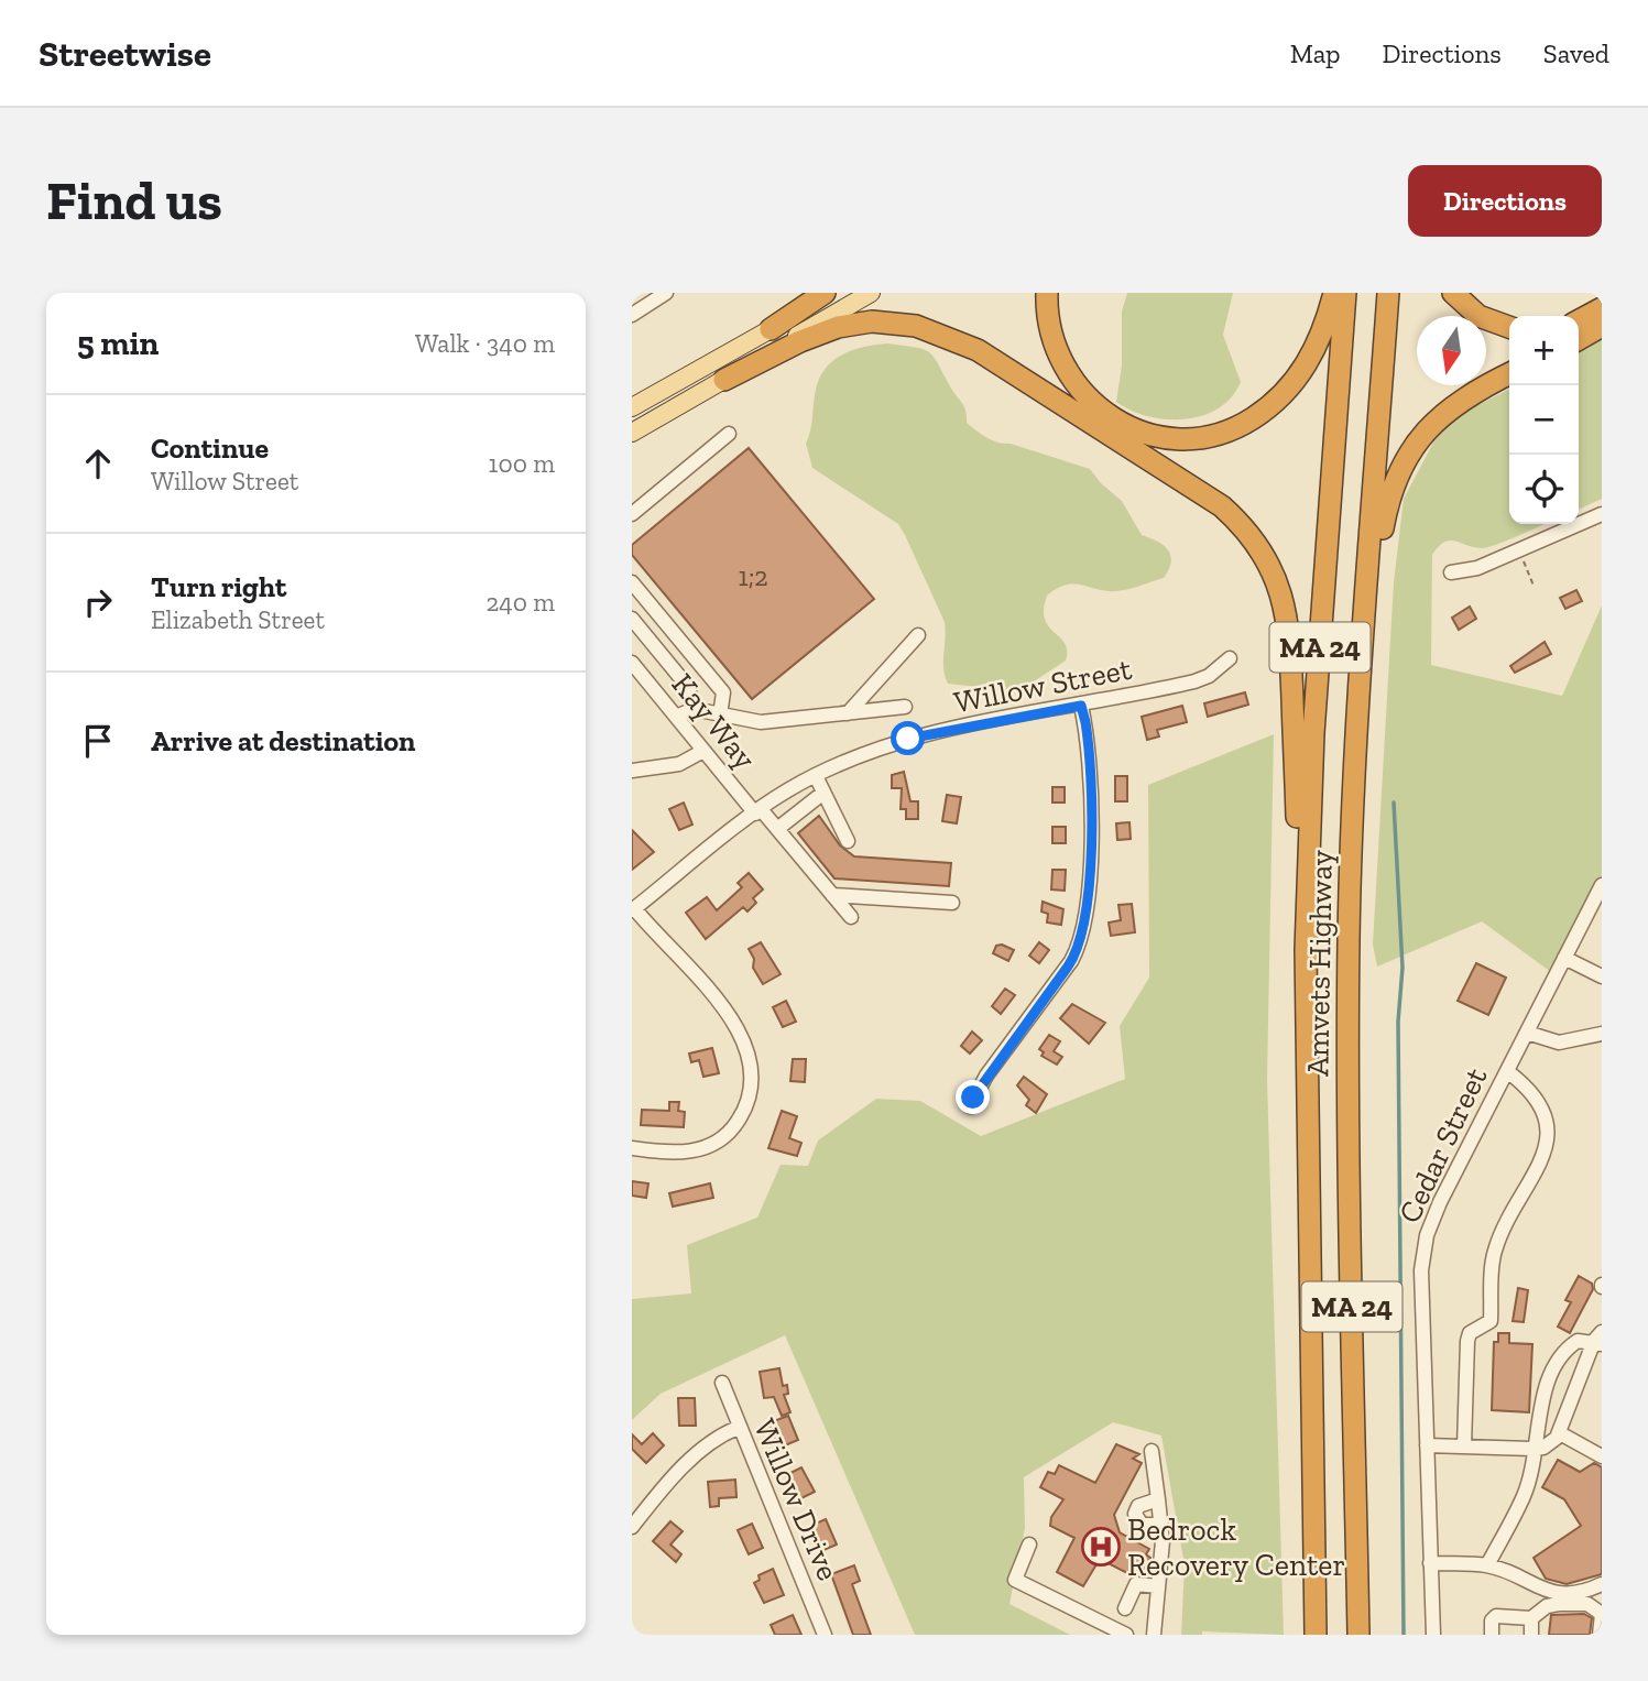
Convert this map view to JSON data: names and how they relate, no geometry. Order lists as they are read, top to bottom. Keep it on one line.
{"streets":{"highway":["MA 24","Amvets Highway"],"street":["Willow Street","Kay Way","Cedar Street","Willow Drive"]},"crossings":[["Willow Street","Kay Way"]],"places":{"hospital":["Bedrock Recovery Center"]},"house_numbers":["1;2"],"north":"bottom","page":{"header":"Streetwise","nav":["Map","Directions","Saved"],"buttons":"Directions","title":"Find us","heading":["5 min","Walk · 340 m"],"map_buttons":["+","−"],"list":[["Continue","Willow Street","100 m"],["Turn right","Elizabeth Street","240 m"],"Arrive at destination"]}}
